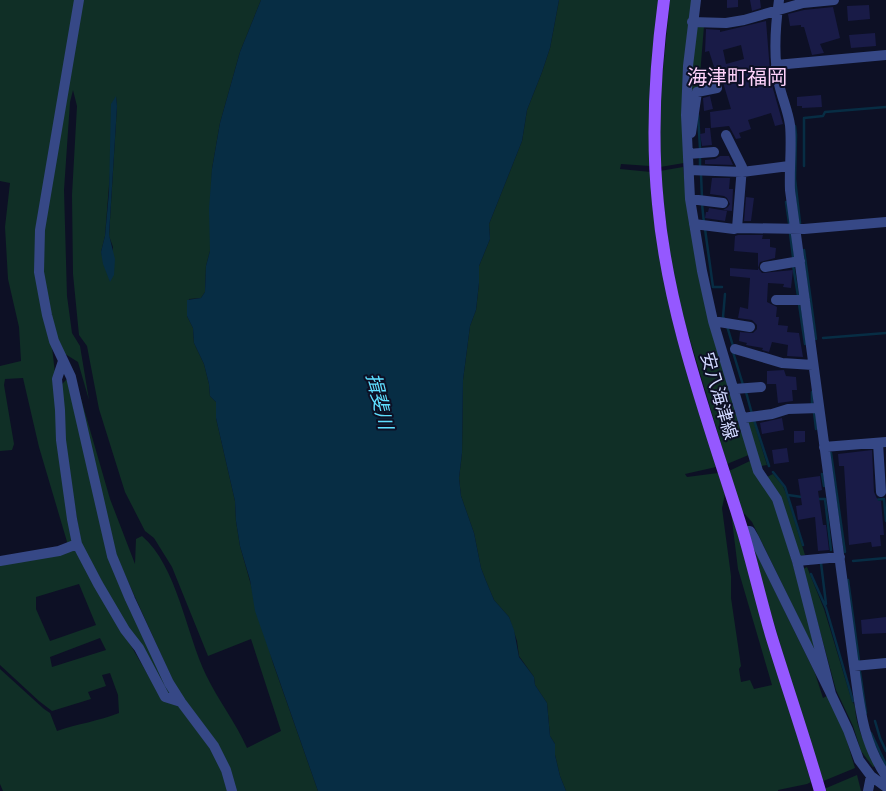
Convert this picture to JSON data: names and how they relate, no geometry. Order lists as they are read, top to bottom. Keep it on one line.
{"streets":{"main road":["安八海津線"]},"districts":["海津町福岡"],"water":["揖斐川"]}
